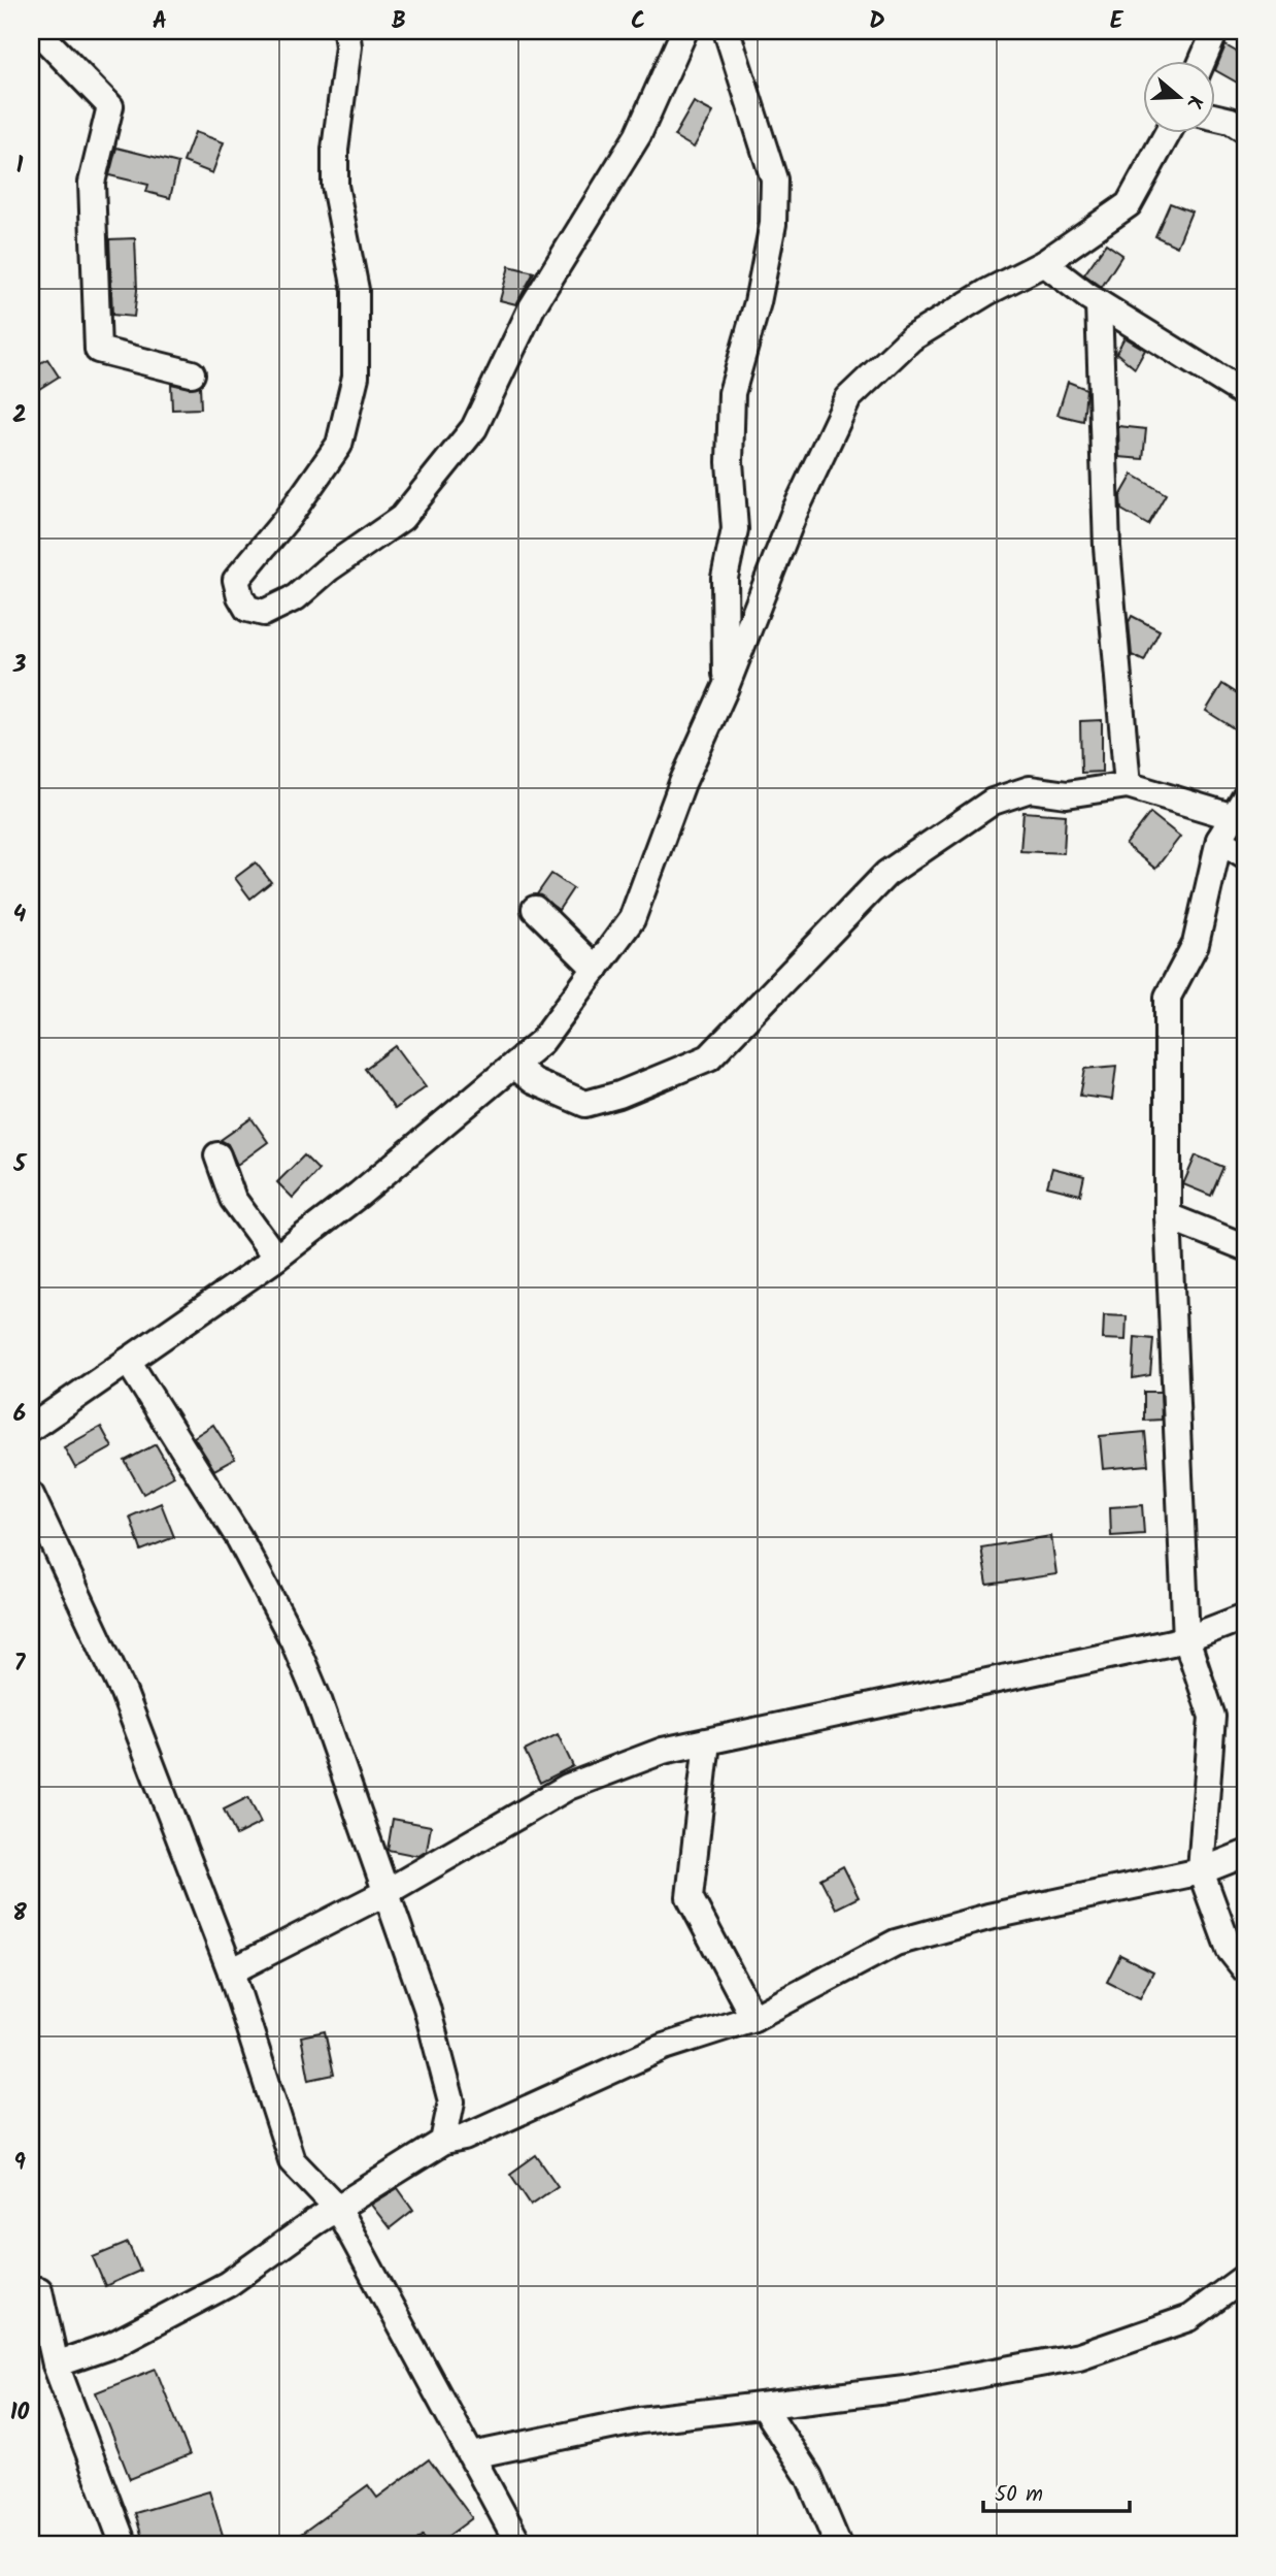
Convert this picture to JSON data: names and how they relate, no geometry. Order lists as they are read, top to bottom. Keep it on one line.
{"scale_bar":"50 m","north":"right","grid":{"columns":["A","B","C","D","E"],"rows":["1","2","3","4","5","6","7","8","9","10"]}}
